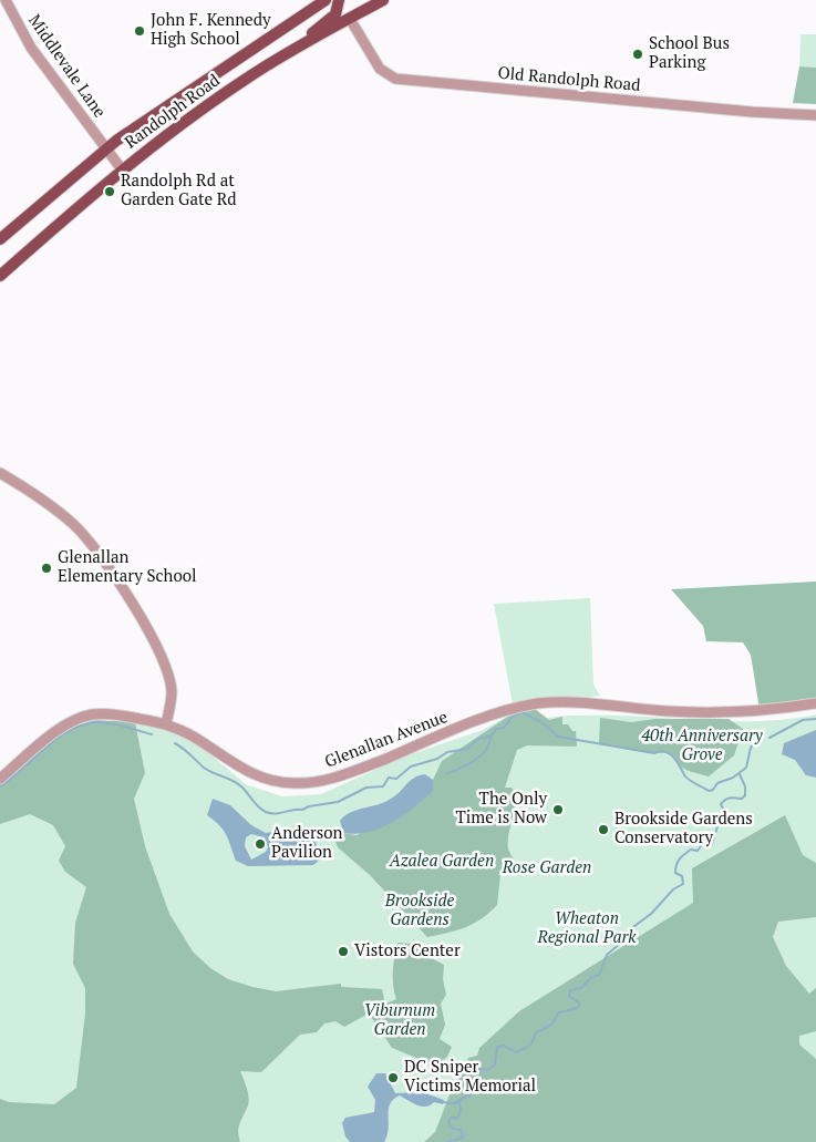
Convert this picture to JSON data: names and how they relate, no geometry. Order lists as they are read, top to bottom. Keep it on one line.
{"streets":{"main road":["Randolph Road"],"street":["Middlevale Lane","Old Randolph Road","Glenallan Avenue"]},"crossings":[["Middlevale Lane","Randolph Road"],["Old Randolph Road","Randolph Road"]],"parks":["40th Anniversary Grove","Azalea Garden","Rose Garden","Brookside Gardens","Wheaton Regional Park","Viburnum Garden"],"places":["John F. Kennedy High School","School Bus Parking","Randolph Rd at Garden Gate Rd","Glenallan Elementary School","The Only Time is Now","Brookside Gardens Conservatory","Anderson Pavilion","Vistors Center","DC Sniper Victims Memorial"]}
